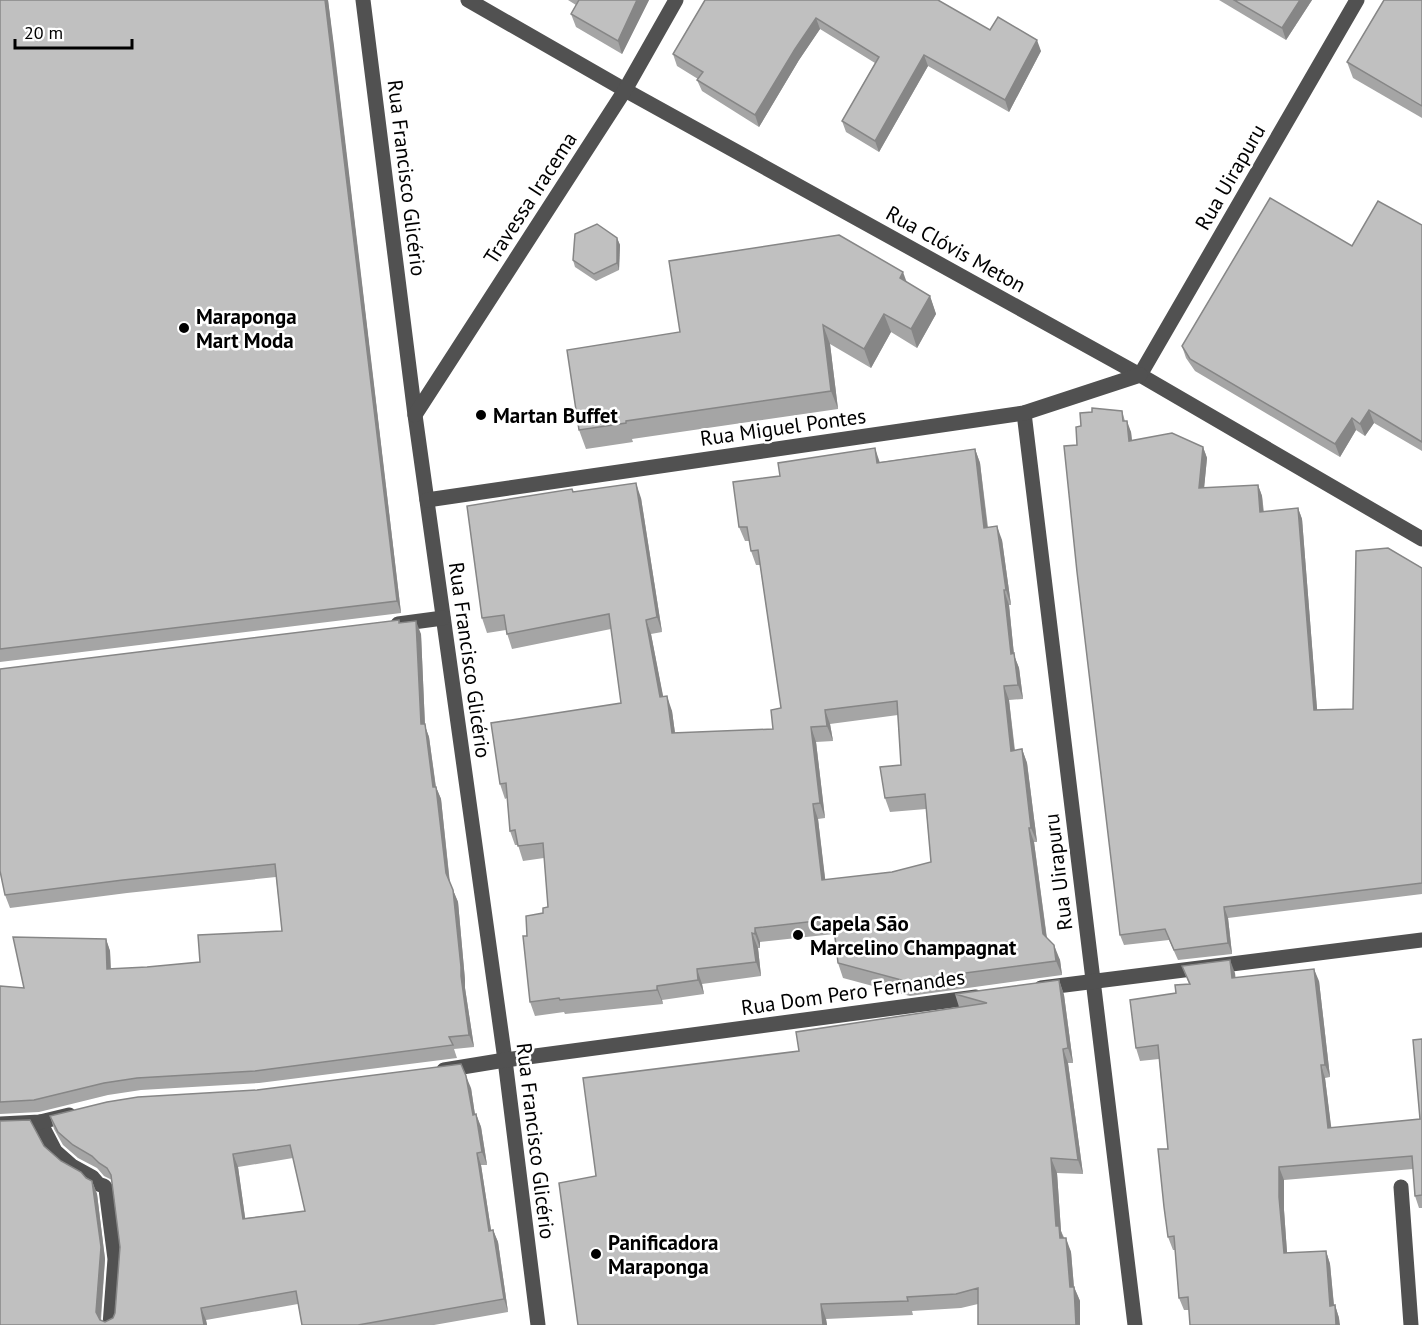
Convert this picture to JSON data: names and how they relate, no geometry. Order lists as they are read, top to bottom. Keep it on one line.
{"streets":{"street":["Rua Uirapuru","Rua Francisco Glicério","Travessa Iracema","Rua Clóvis Meton","Rua Miguel Pontes","Rua Dom Pero Fernandes"]},"crossings":[["Rua Uirapuru","Rua Clóvis Meton"],["Rua Uirapuru","Rua Miguel Pontes"],["Rua Francisco Glicério","Travessa Iracema"],["Rua Francisco Glicério","Rua Miguel Pontes"],["Rua Francisco Glicério","Rua Dom Pero Fernandes"],["Travessa Iracema","Rua Clóvis Meton"],["Rua Clóvis Meton","Rua Miguel Pontes"]],"places":["Maraponga Mart Moda","Martan Buffet","Capela São Marcelino Champagnat","Panificadora Maraponga"],"scale_bar":"20 m"}
